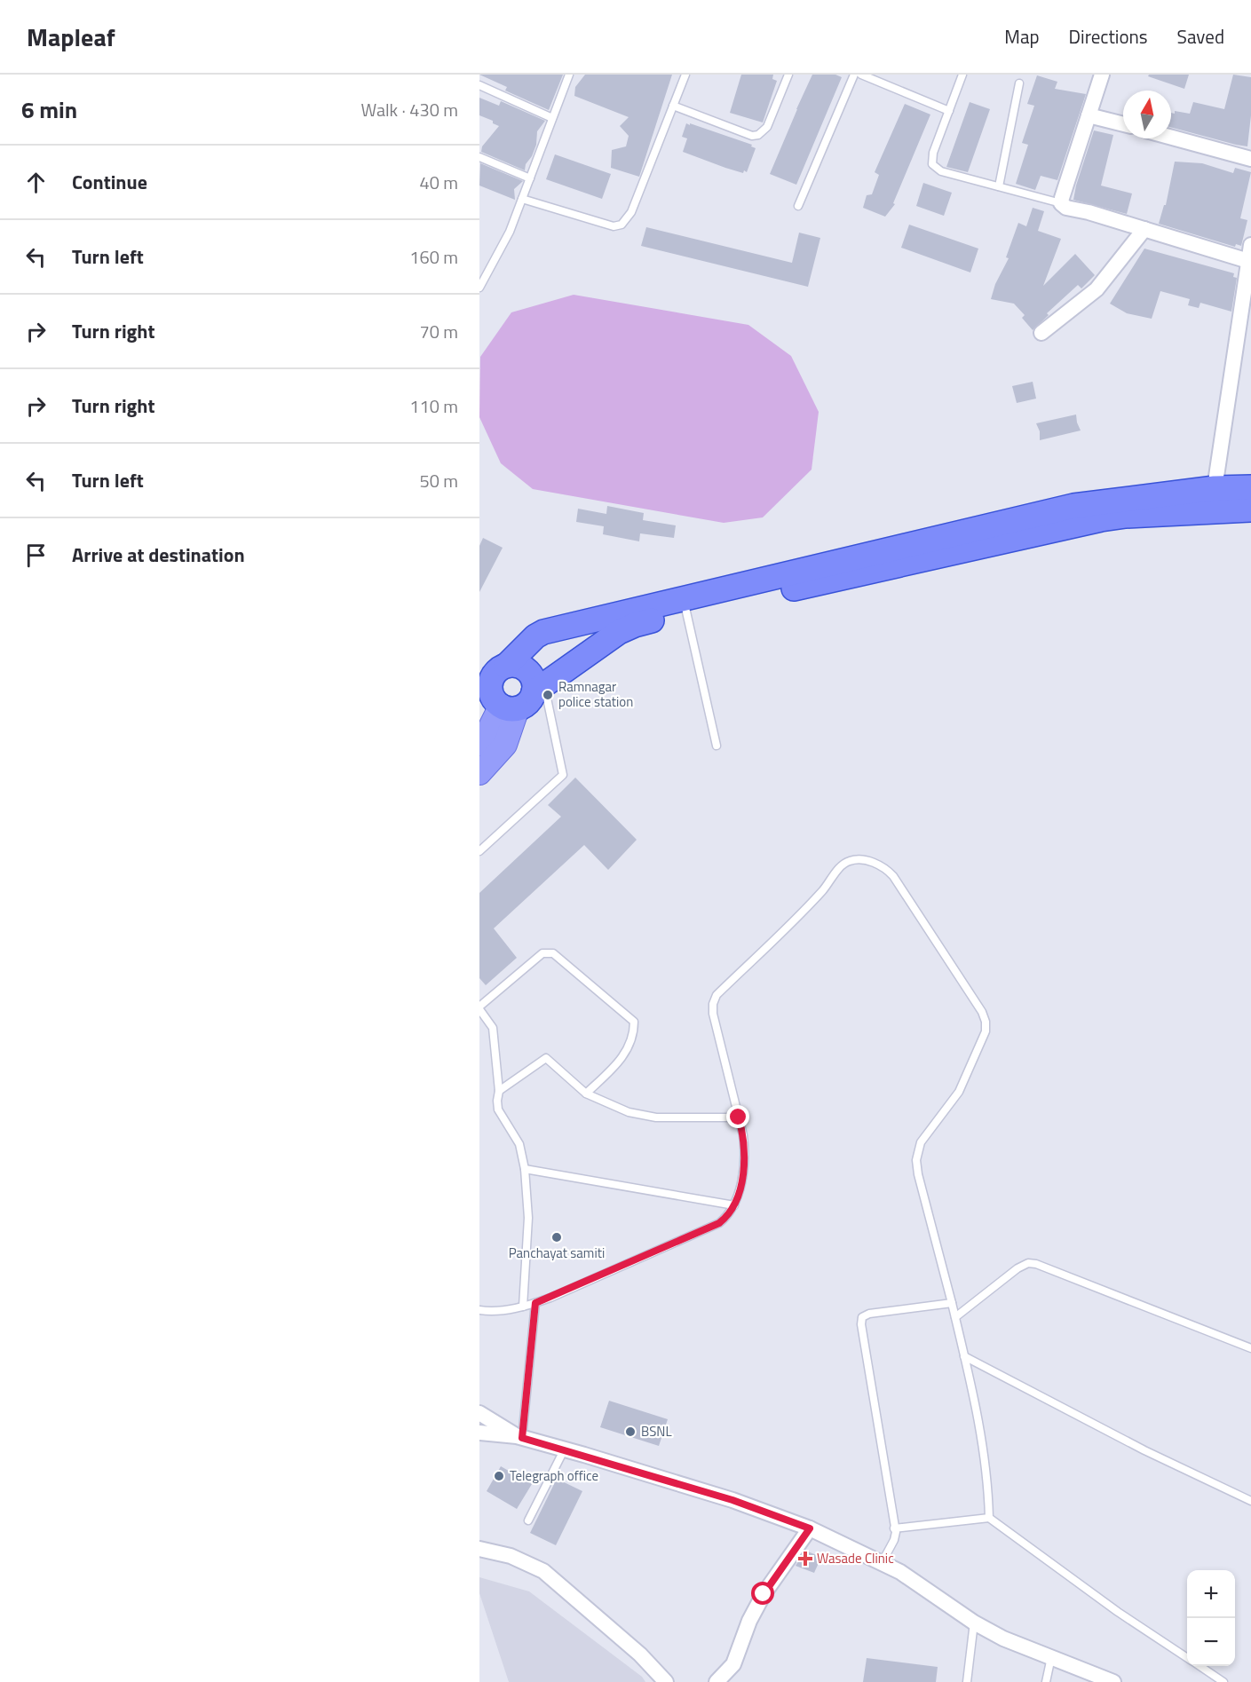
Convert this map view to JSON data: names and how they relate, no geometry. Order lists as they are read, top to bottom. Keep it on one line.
{"places":{"other":["Ramnagar police station","Panchayat samiti","BSNL","Telegraph office"],"health":["Wasade Clinic"]},"north":"top","page":{"header":"Mapleaf","nav":["Map","Directions","Saved"],"heading":["6 min","Walk · 430 m"],"list":[["Continue","40 m"],["Turn left","160 m"],["Turn right","70 m"],["Turn right","110 m"],["Turn left","50 m"],"Arrive at destination"],"map_buttons":["+","−"]}}
